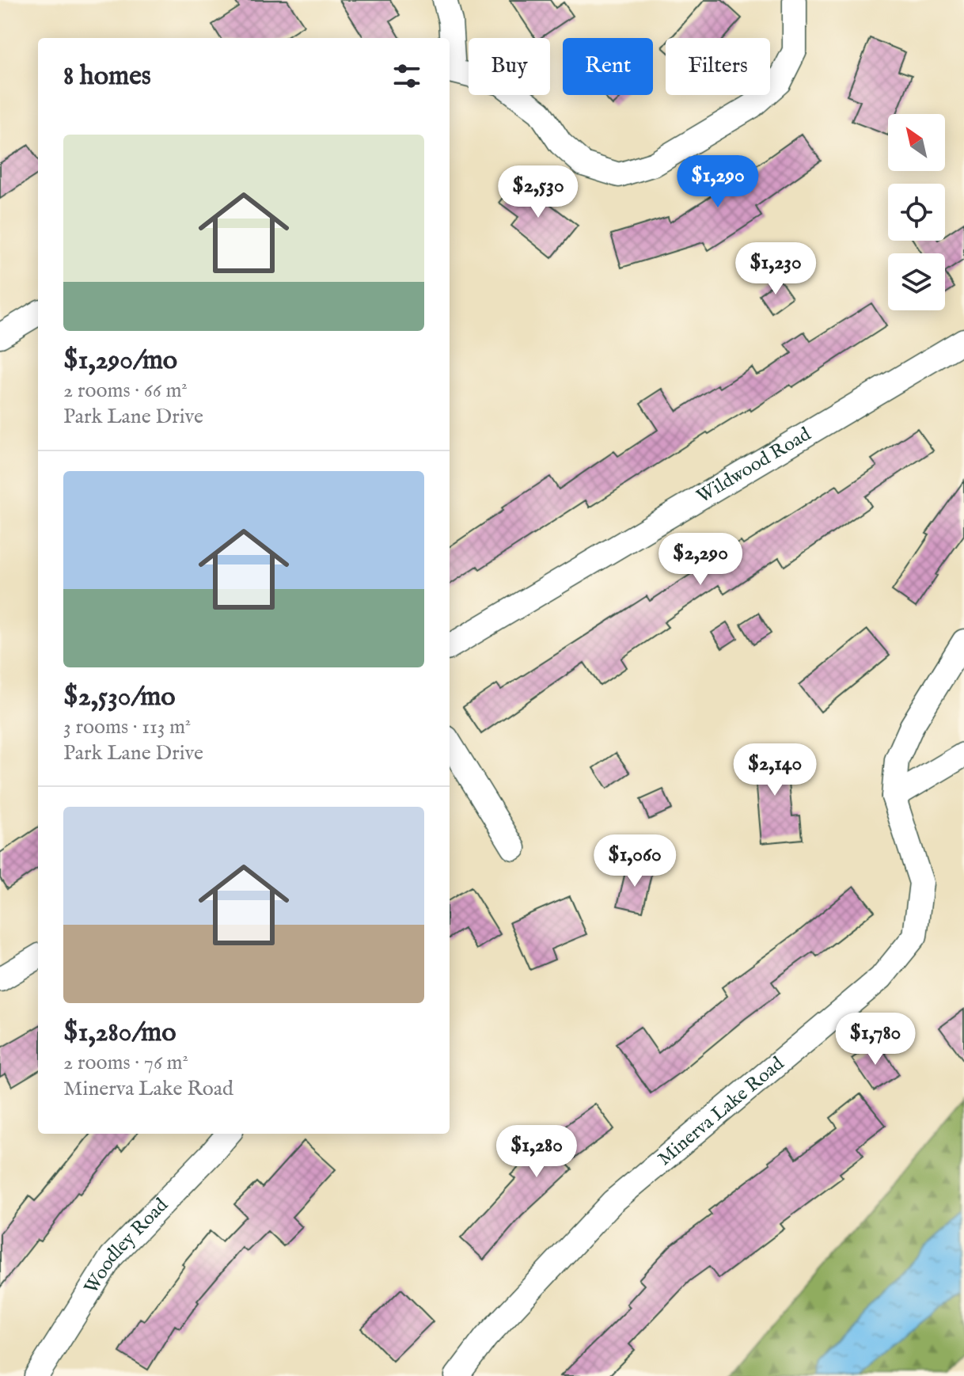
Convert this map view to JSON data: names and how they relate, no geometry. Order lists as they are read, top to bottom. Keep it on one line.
{"streets":{"street":["Wildwood Road","Minerva Lake Road","Woodley Road"]},"north":"top left","page":{"chip":["Buy","Rent","Filters"],"heading":"8 homes","list":[{"name":"$1,290/mo","note":"2 rooms · 66 m² · Park Lane Drive"},{"name":"$2,530/mo","note":"3 rooms · 113 m² · Park Lane Drive"},{"name":"$1,280/mo","note":"2 rooms · 76 m² · Minerva Lake Road"}],"price":["$1,290","$2,530","$1,230","$2,290","$2,140","$1,060","$1,780","$1,280"]}}
